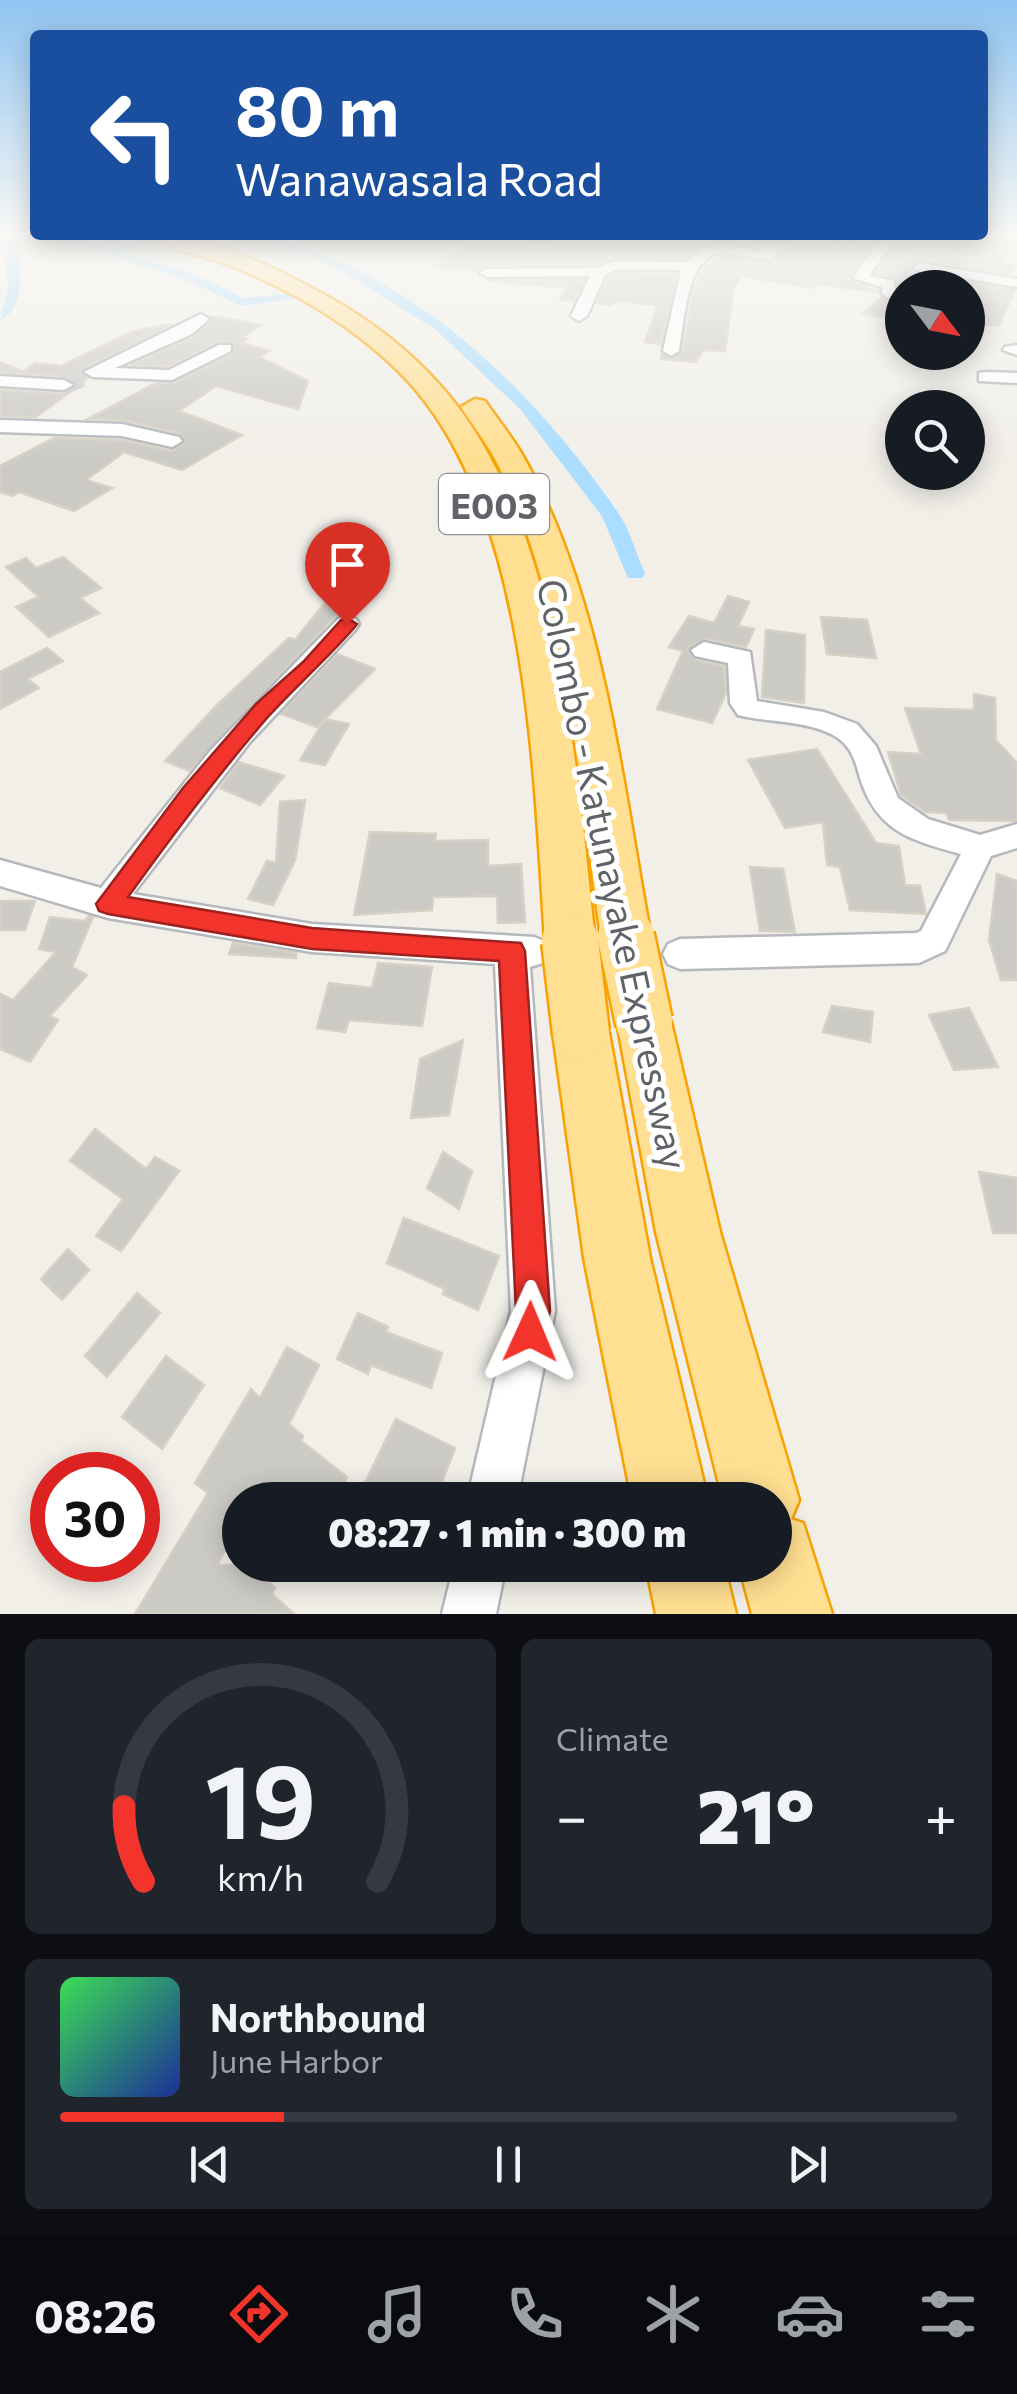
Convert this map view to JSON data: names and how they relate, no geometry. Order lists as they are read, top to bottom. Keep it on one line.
{"streets":{"highway":["E003","Colombo - Katunayake Expressway"]},"north":"bottom right","page":{"turn":["80 m","Wanawasala Road"],"limit":"30","trip":"08:27 · 1 min · 300 m","tile":"Climate","heat":["−","21°","+"],"song":["Northbound","June Harbor"],"tabs":"08:26","gauge":["19","km/h"]}}
